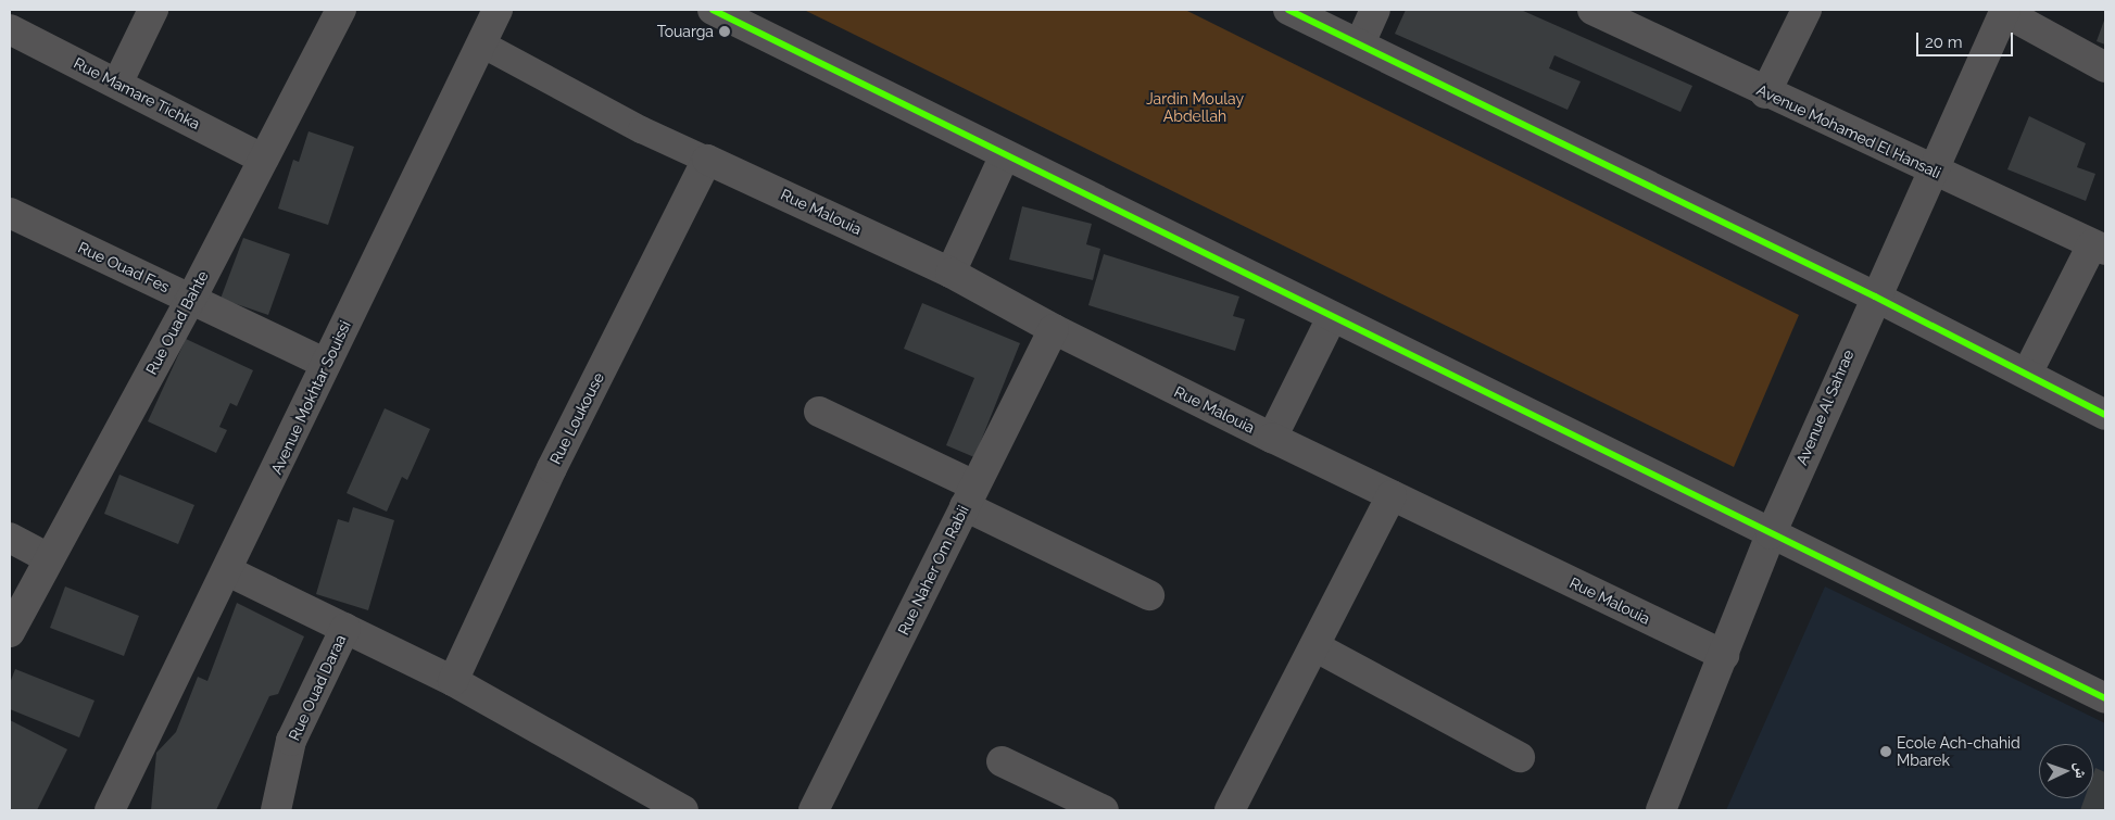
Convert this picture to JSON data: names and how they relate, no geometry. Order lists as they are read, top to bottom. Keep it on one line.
{"streets":{"street":["Rue Mamare Tichka","Avenue Mohamed El Hansali","Rue Malouia","Rue Ouad Fes","Rue Ouad Bahte","Avenue Mokhtar Souissi","Avenue Al Sahrae","Rue Loukouse","Rue Naher Om Rabii","Rue Ouad Daraa"]},"crossings":[["Rue Mamare Tichka","Rue Ouad Bahte"],["Avenue Mohamed El Hansali","Avenue Al Sahrae"],["Rue Malouia","Avenue Al Sahrae"],["Rue Malouia","Rue Loukouse"],["Rue Malouia","Rue Naher Om Rabii"],["Rue Ouad Fes","Rue Ouad Bahte"],["Rue Ouad Fes","Avenue Mokhtar Souissi"]],"parks":["Jardin Moulay Abdellah"],"places":["Touarga","Ecole Ach-chahid Mbarek"],"scale_bar":"20 m","north":"right"}
